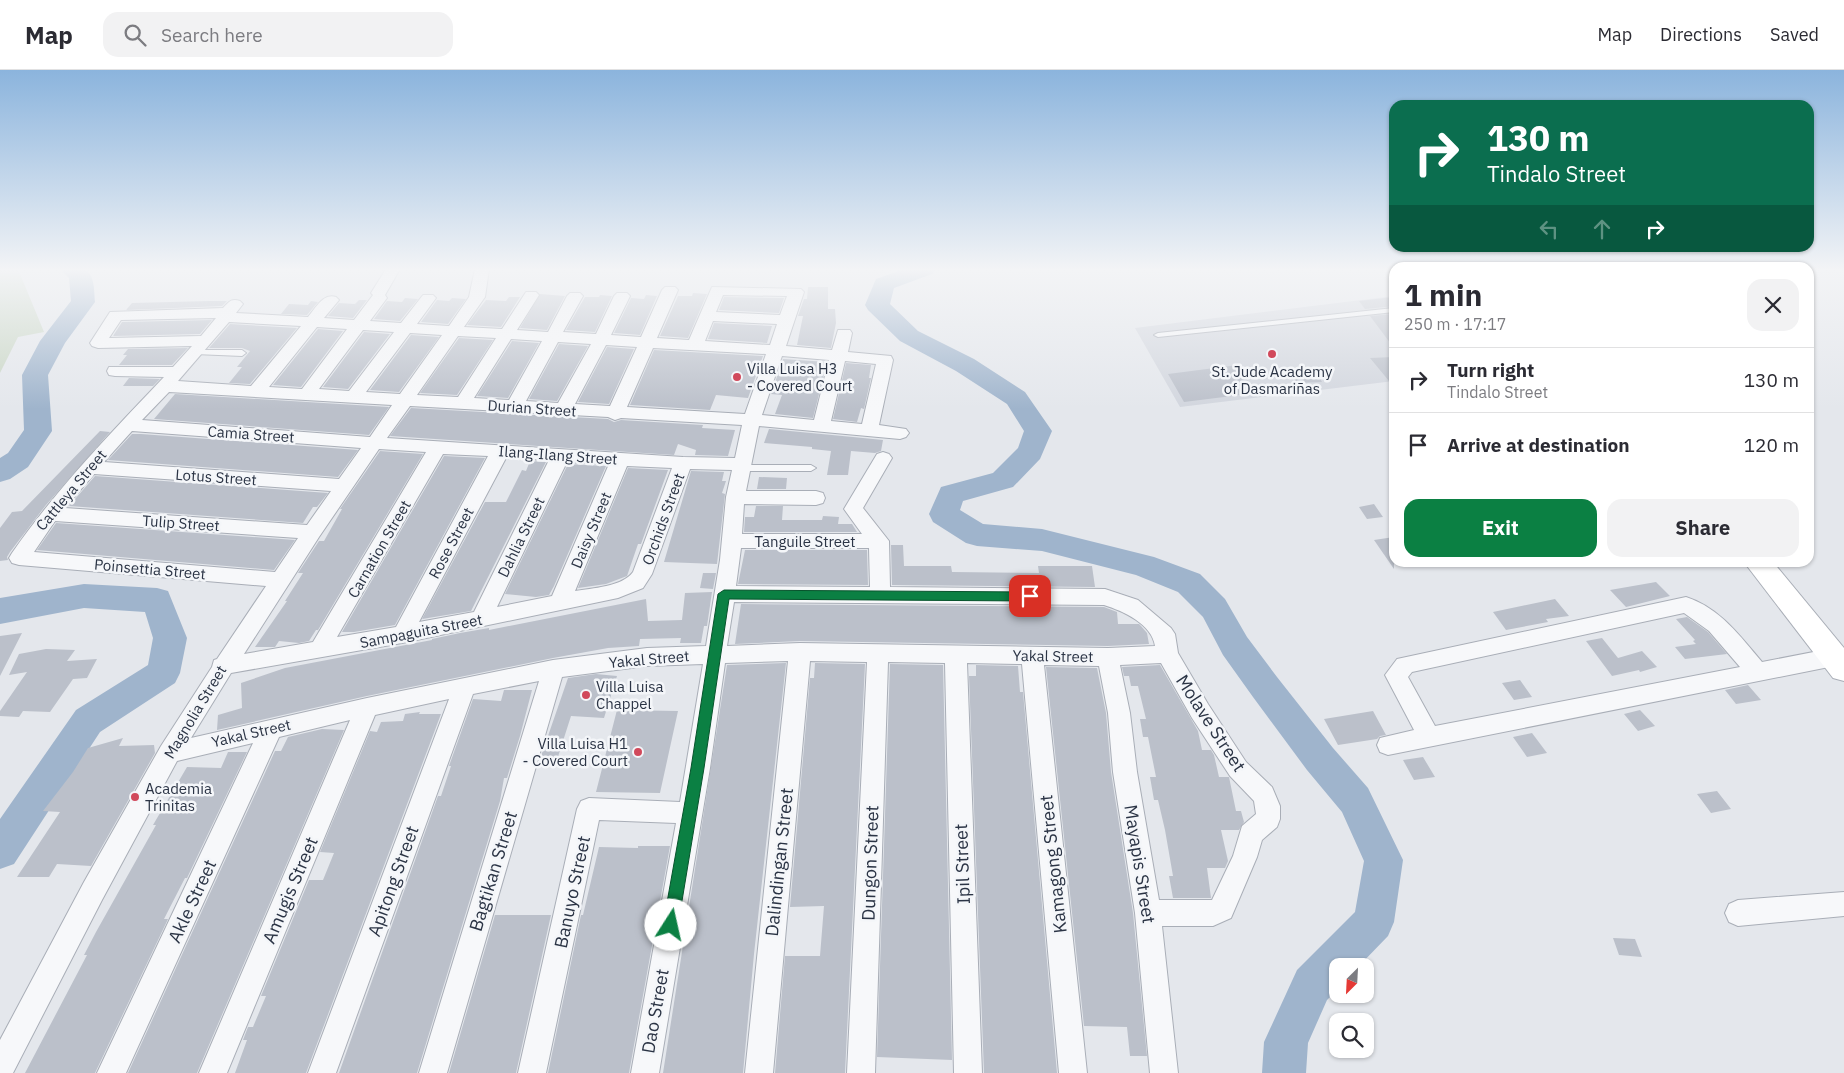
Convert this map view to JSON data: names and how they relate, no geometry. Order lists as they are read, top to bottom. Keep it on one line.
{"streets":{"street":["Durian Street","Camia Street","Ilang-Ilang Street","Lotus Street","Cattleya Street","Orchids Street","Tulip Street","Daisy Street","Dahlia Street","Tanguile Street","Rose Street","Carnation Street","Poinsettia Street","Sampaguita Street","Yakal Street","Magnolia Street","Molave Street","Dalindingan Street","Dungon Street","Ipil Street","Kamagong Street","Mayapis Street","Bagtikan Street","Apitong Street","Amugis Street","Banuyo Street","Akle Street","Dao Street"]},"crossings":[["Durian Street","Cattleya Street"],["Durian Street","Magnolia Street"],["Durian Street","Dao Street"],["Camia Street","Ilang-Ilang Street"],["Camia Street","Cattleya Street"],["Camia Street","Magnolia Street"],["Ilang-Ilang Street","Orchids Street"],["Ilang-Ilang Street","Daisy Street"],["Ilang-Ilang Street","Dahlia Street"],["Ilang-Ilang Street","Rose Street"],["Ilang-Ilang Street","Carnation Street"],["Ilang-Ilang Street","Magnolia Street"],["Ilang-Ilang Street","Dao Street"],["Lotus Street","Cattleya Street"],["Lotus Street","Magnolia Street"],["Cattleya Street","Tulip Street"],["Cattleya Street","Poinsettia Street"],["Orchids Street","Sampaguita Street"],["Tulip Street","Magnolia Street"],["Daisy Street","Sampaguita Street"],["Dahlia Street","Sampaguita Street"],["Tanguile Street","Dao Street"],["Rose Street","Sampaguita Street"],["Carnation Street","Sampaguita Street"],["Poinsettia Street","Magnolia Street"],["Sampaguita Street","Magnolia Street"],["Yakal Street","Magnolia Street"],["Yakal Street","Molave Street"],["Yakal Street","Dalindingan Street"],["Yakal Street","Dungon Street"],["Yakal Street","Ipil Street"],["Yakal Street","Kamagong Street"],["Yakal Street","Mayapis Street"],["Yakal Street","Bagtikan Street"],["Yakal Street","Apitong Street"],["Yakal Street","Amugis Street"],["Yakal Street","Akle Street"],["Yakal Street","Dao Street"],["Molave Street","Mayapis Street"],["Banuyo Street","Dao Street"]],"places":["St. Jude Academy of Dasmariñas","Villa Luisa H3 - Covered Court","Villa Luisa Chappel","Villa Luisa H1 - Covered Court","Academia Trinitas"],"north":"bottom left","page":{"header":"Map","search":"Search here","nav":["Map","Directions","Saved"],"turn":["130 m","Tindalo Street"],"heading":["1 min","250 m · 17:17"],"list":[{"name":"Turn right","note":"Tindalo Street","value":"130 m"},{"name":"Arrive at destination","value":"120 m"}],"buttons":["Exit","Share"]}}
